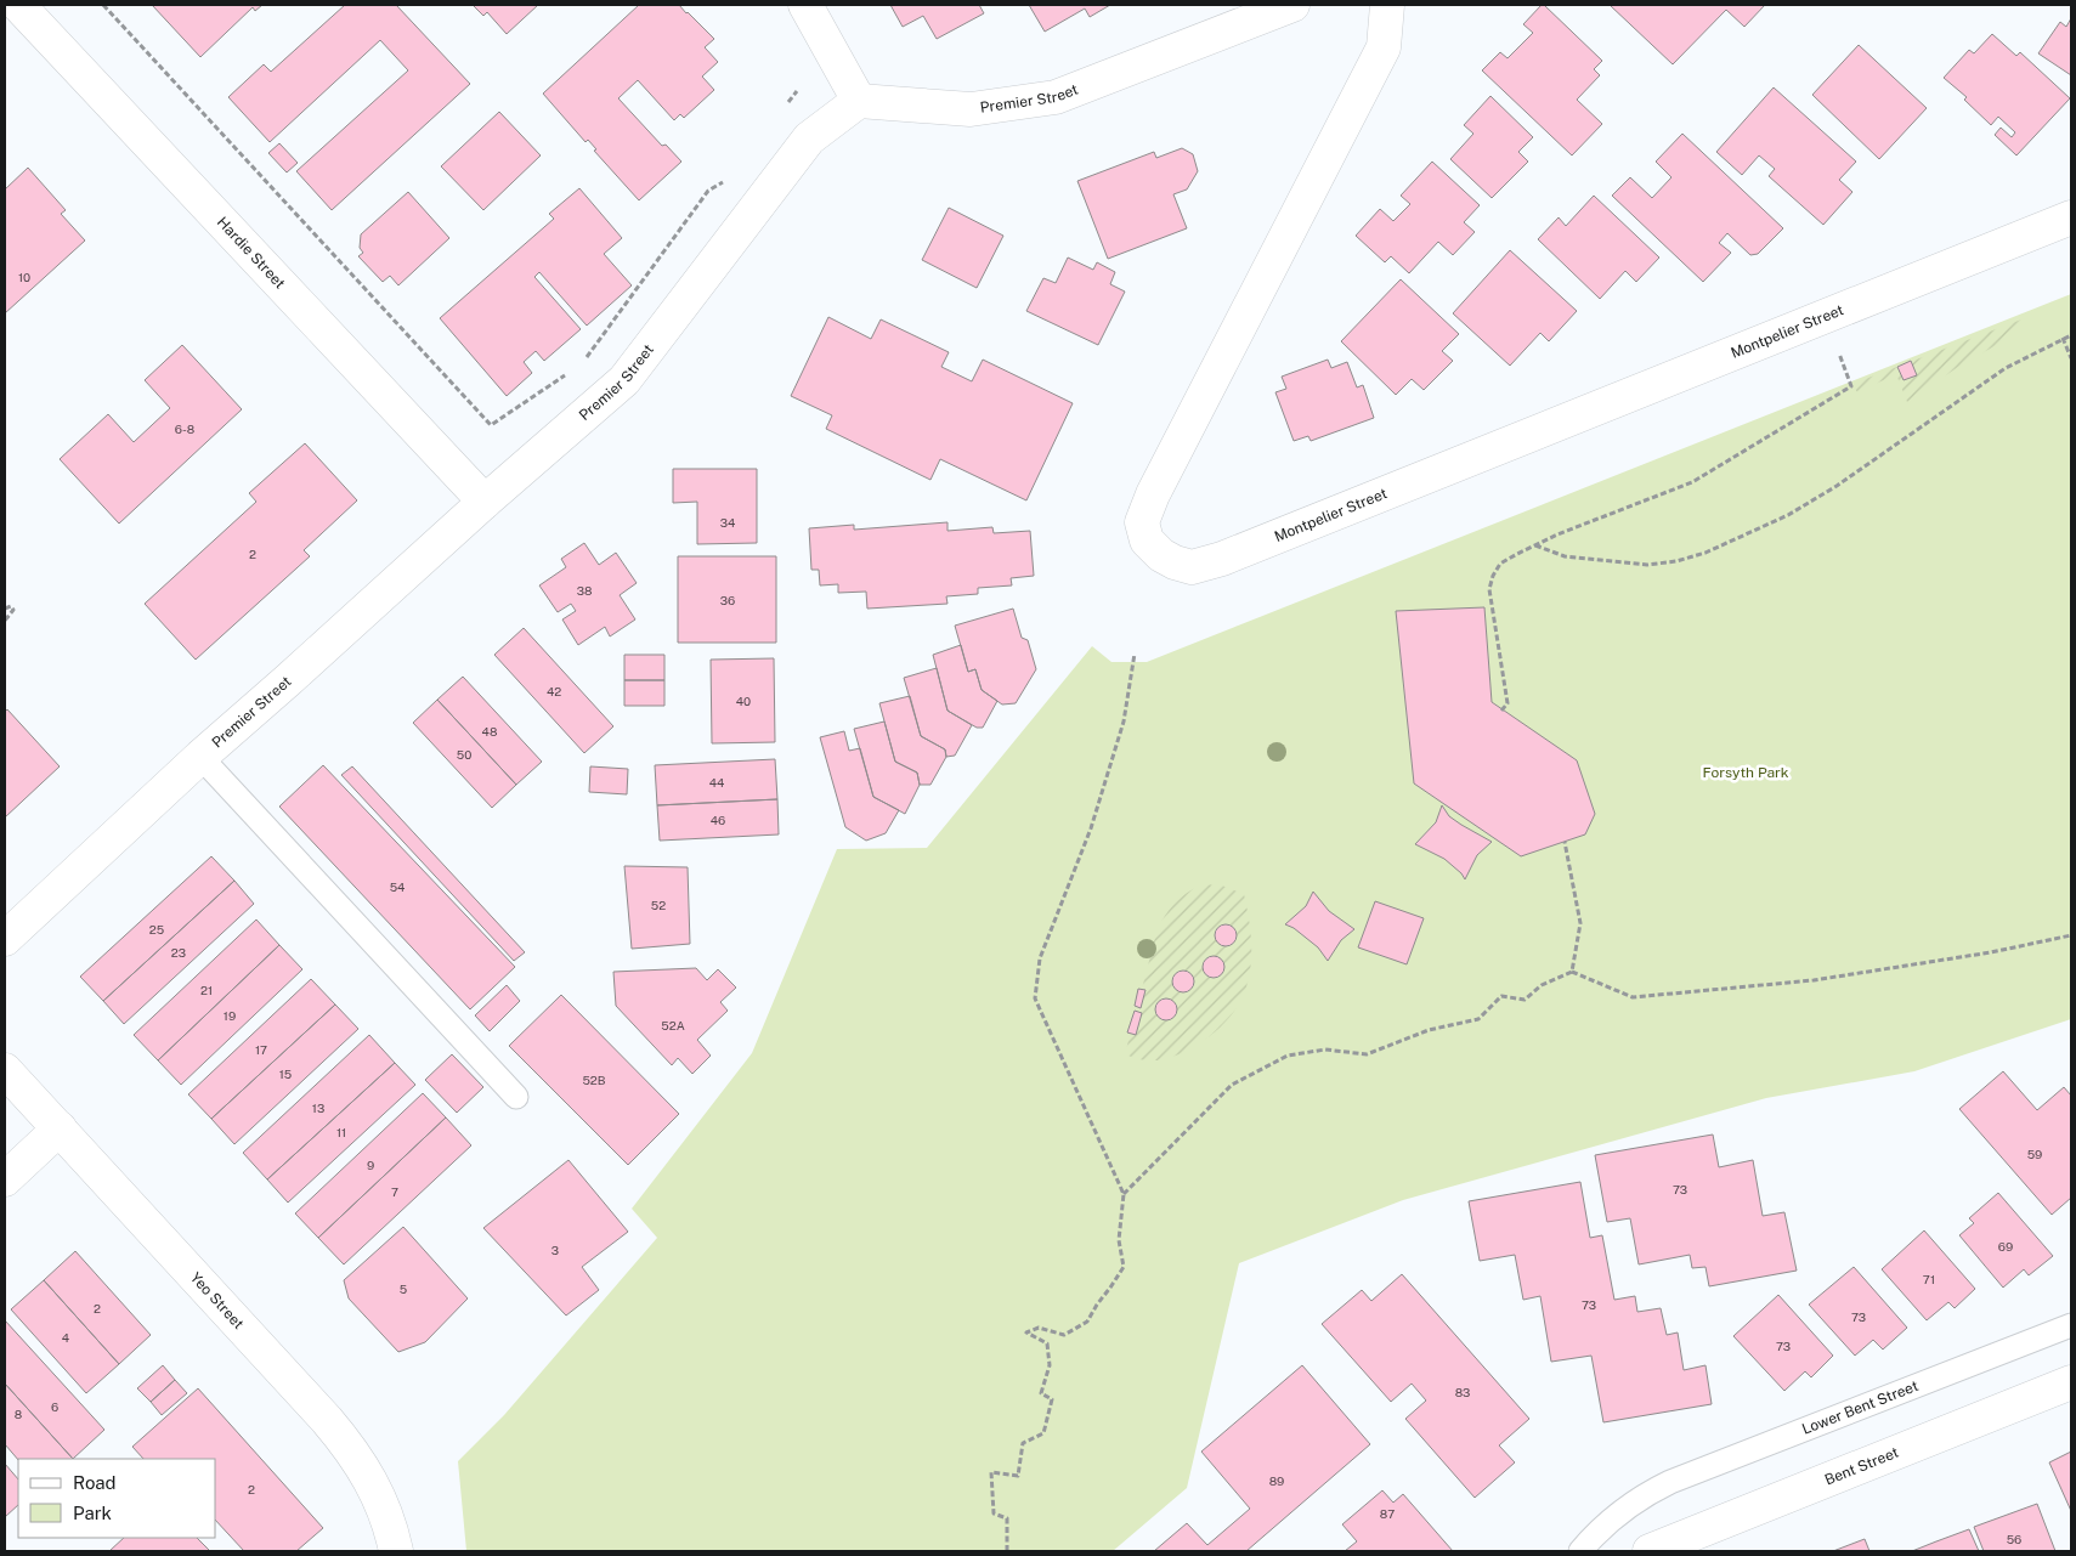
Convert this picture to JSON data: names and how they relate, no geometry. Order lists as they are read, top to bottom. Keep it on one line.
{"streets":{"street":["Premier Street","Hardie Street","Montpelier Street","Yeo Street","Bent Street"],"lane":["Lower Bent Street"]},"crossings":[["Premier Street","Hardie Street"]],"parks":["Forsyth Park"],"house_numbers":["10","6-8","34","2","38","36","42","40","48","50","44","46","54","52","25","23","21","19","52A","17","15","52B","13","11","59","9","73","7","69","3","71","5","73","2","73","4","73","83","6","8","89","2","87","56"],"legend":["Road","Park"]}
